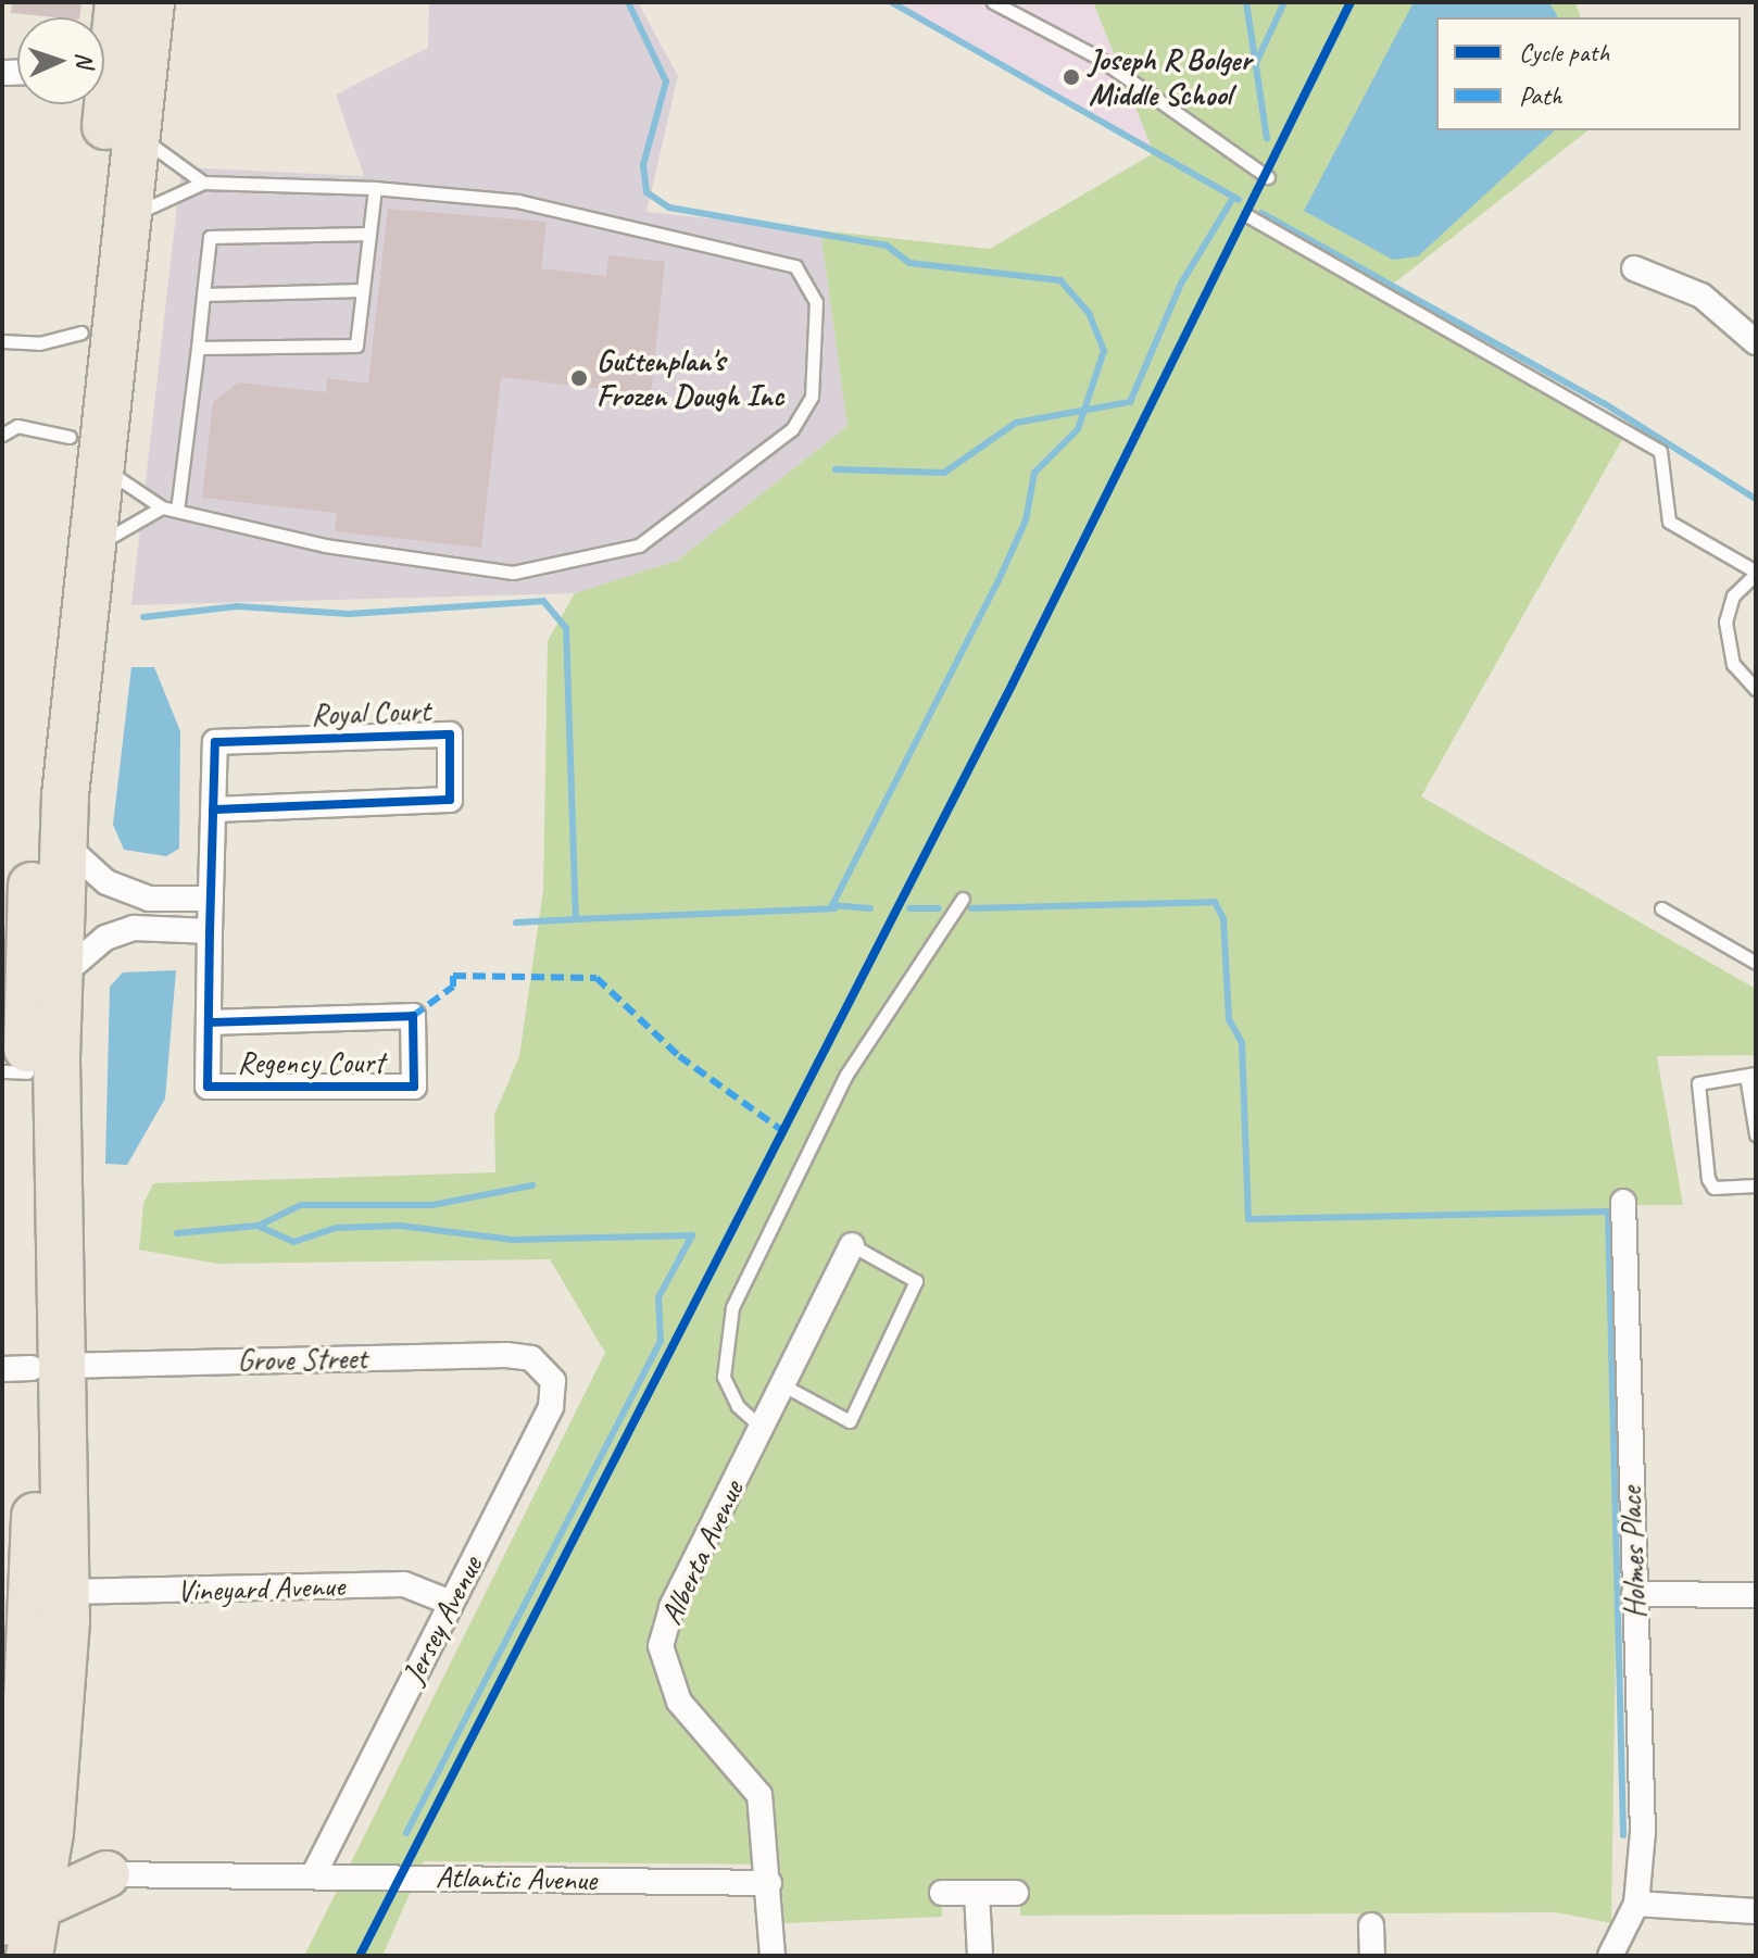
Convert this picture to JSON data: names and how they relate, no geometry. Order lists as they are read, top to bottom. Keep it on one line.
{"streets":{"street":["Royal Court","Regency Court","Grove Street","Alberta Avenue","Holmes Place","Vineyard Avenue","Jersey Avenue","Atlantic Avenue"]},"crossings":[["Royal Court","Regency Court"],["Grove Street","Jersey Avenue"],["Alberta Avenue","Atlantic Avenue"],["Vineyard Avenue","Jersey Avenue"],["Jersey Avenue","Atlantic Avenue"]],"places":["Joseph R Bolger Middle School","Guttenplan's Frozen Dough Inc"],"legend":["Cycle path","Path"],"north":"right"}
